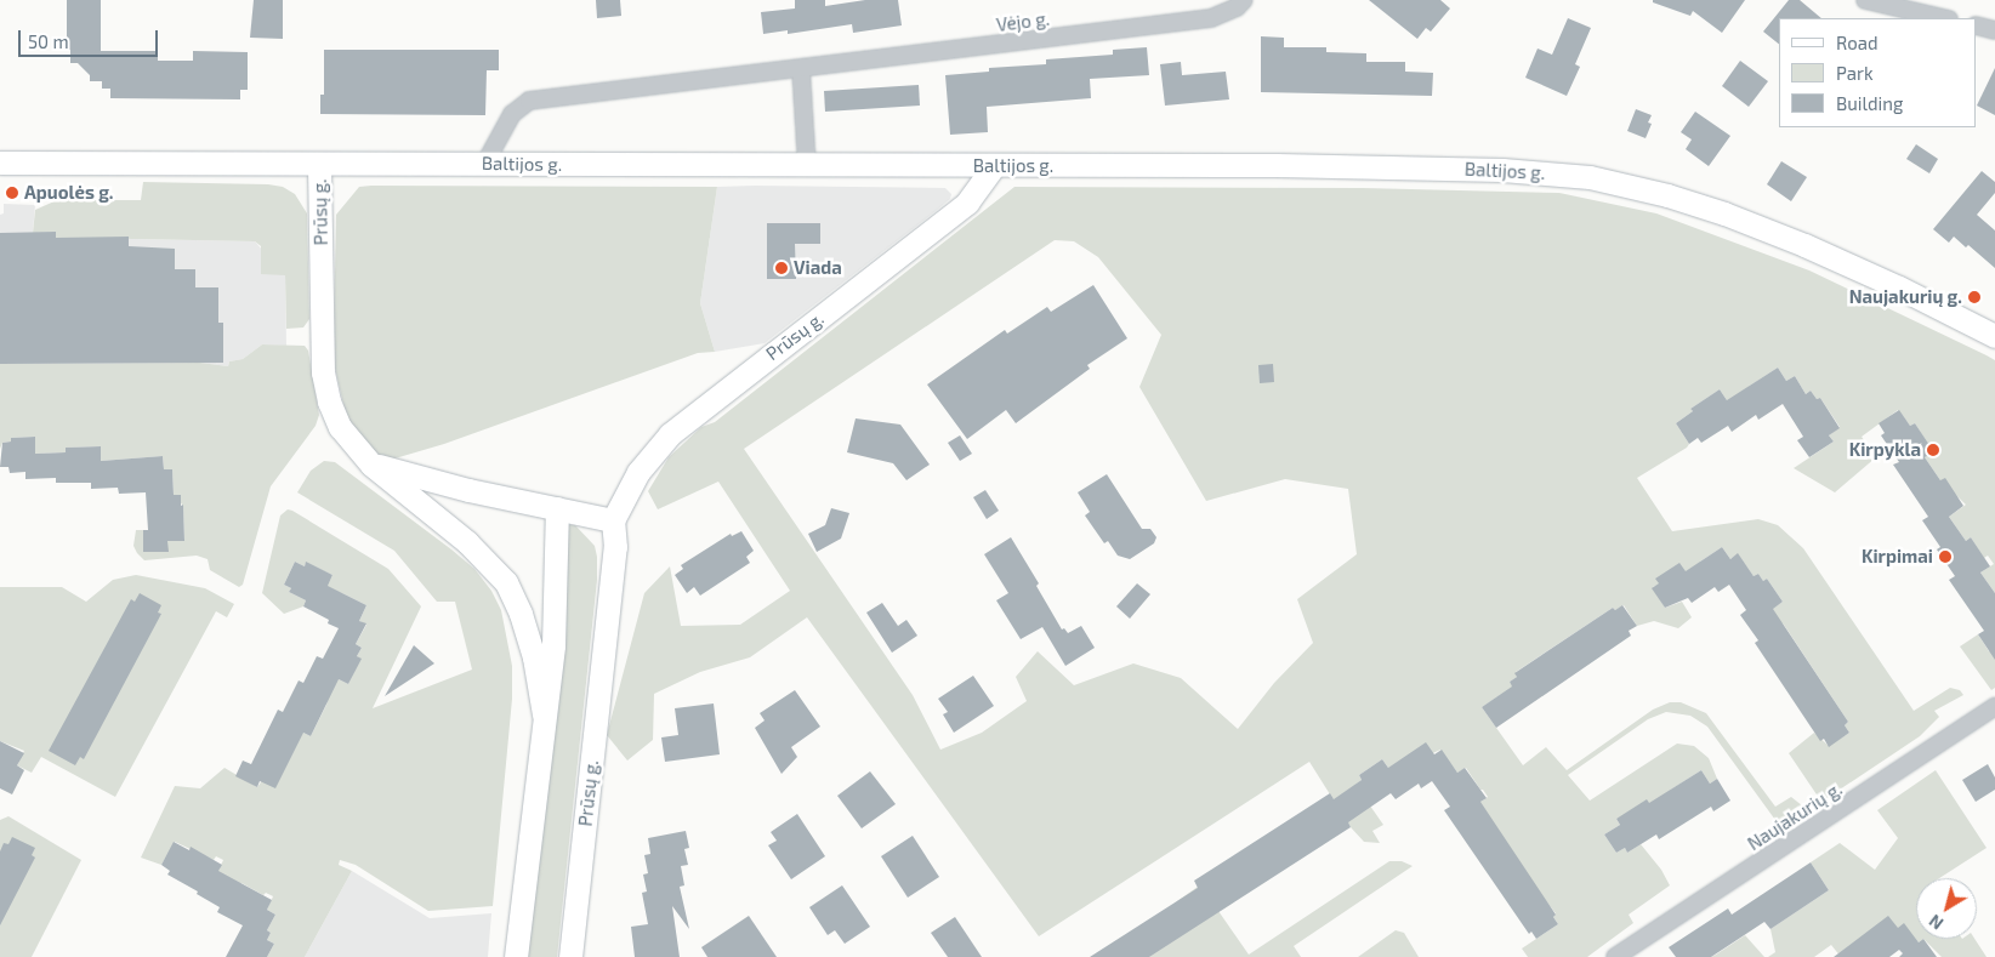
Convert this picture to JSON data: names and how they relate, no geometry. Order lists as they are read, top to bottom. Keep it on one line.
{"streets":{"street":["Vėjo g.","Baltijos g.","Prūsų g.","Naujakurių g."]},"crossings":[["Vėjo g.","Baltijos g."],["Baltijos g.","Prūsų g."]],"places":["Apuolės g.","Viada","Naujakurių g.","Kirpykla","Kirpimai"],"legend":["Road","Park","Building"],"scale_bar":"50 m","north":"bottom left"}
